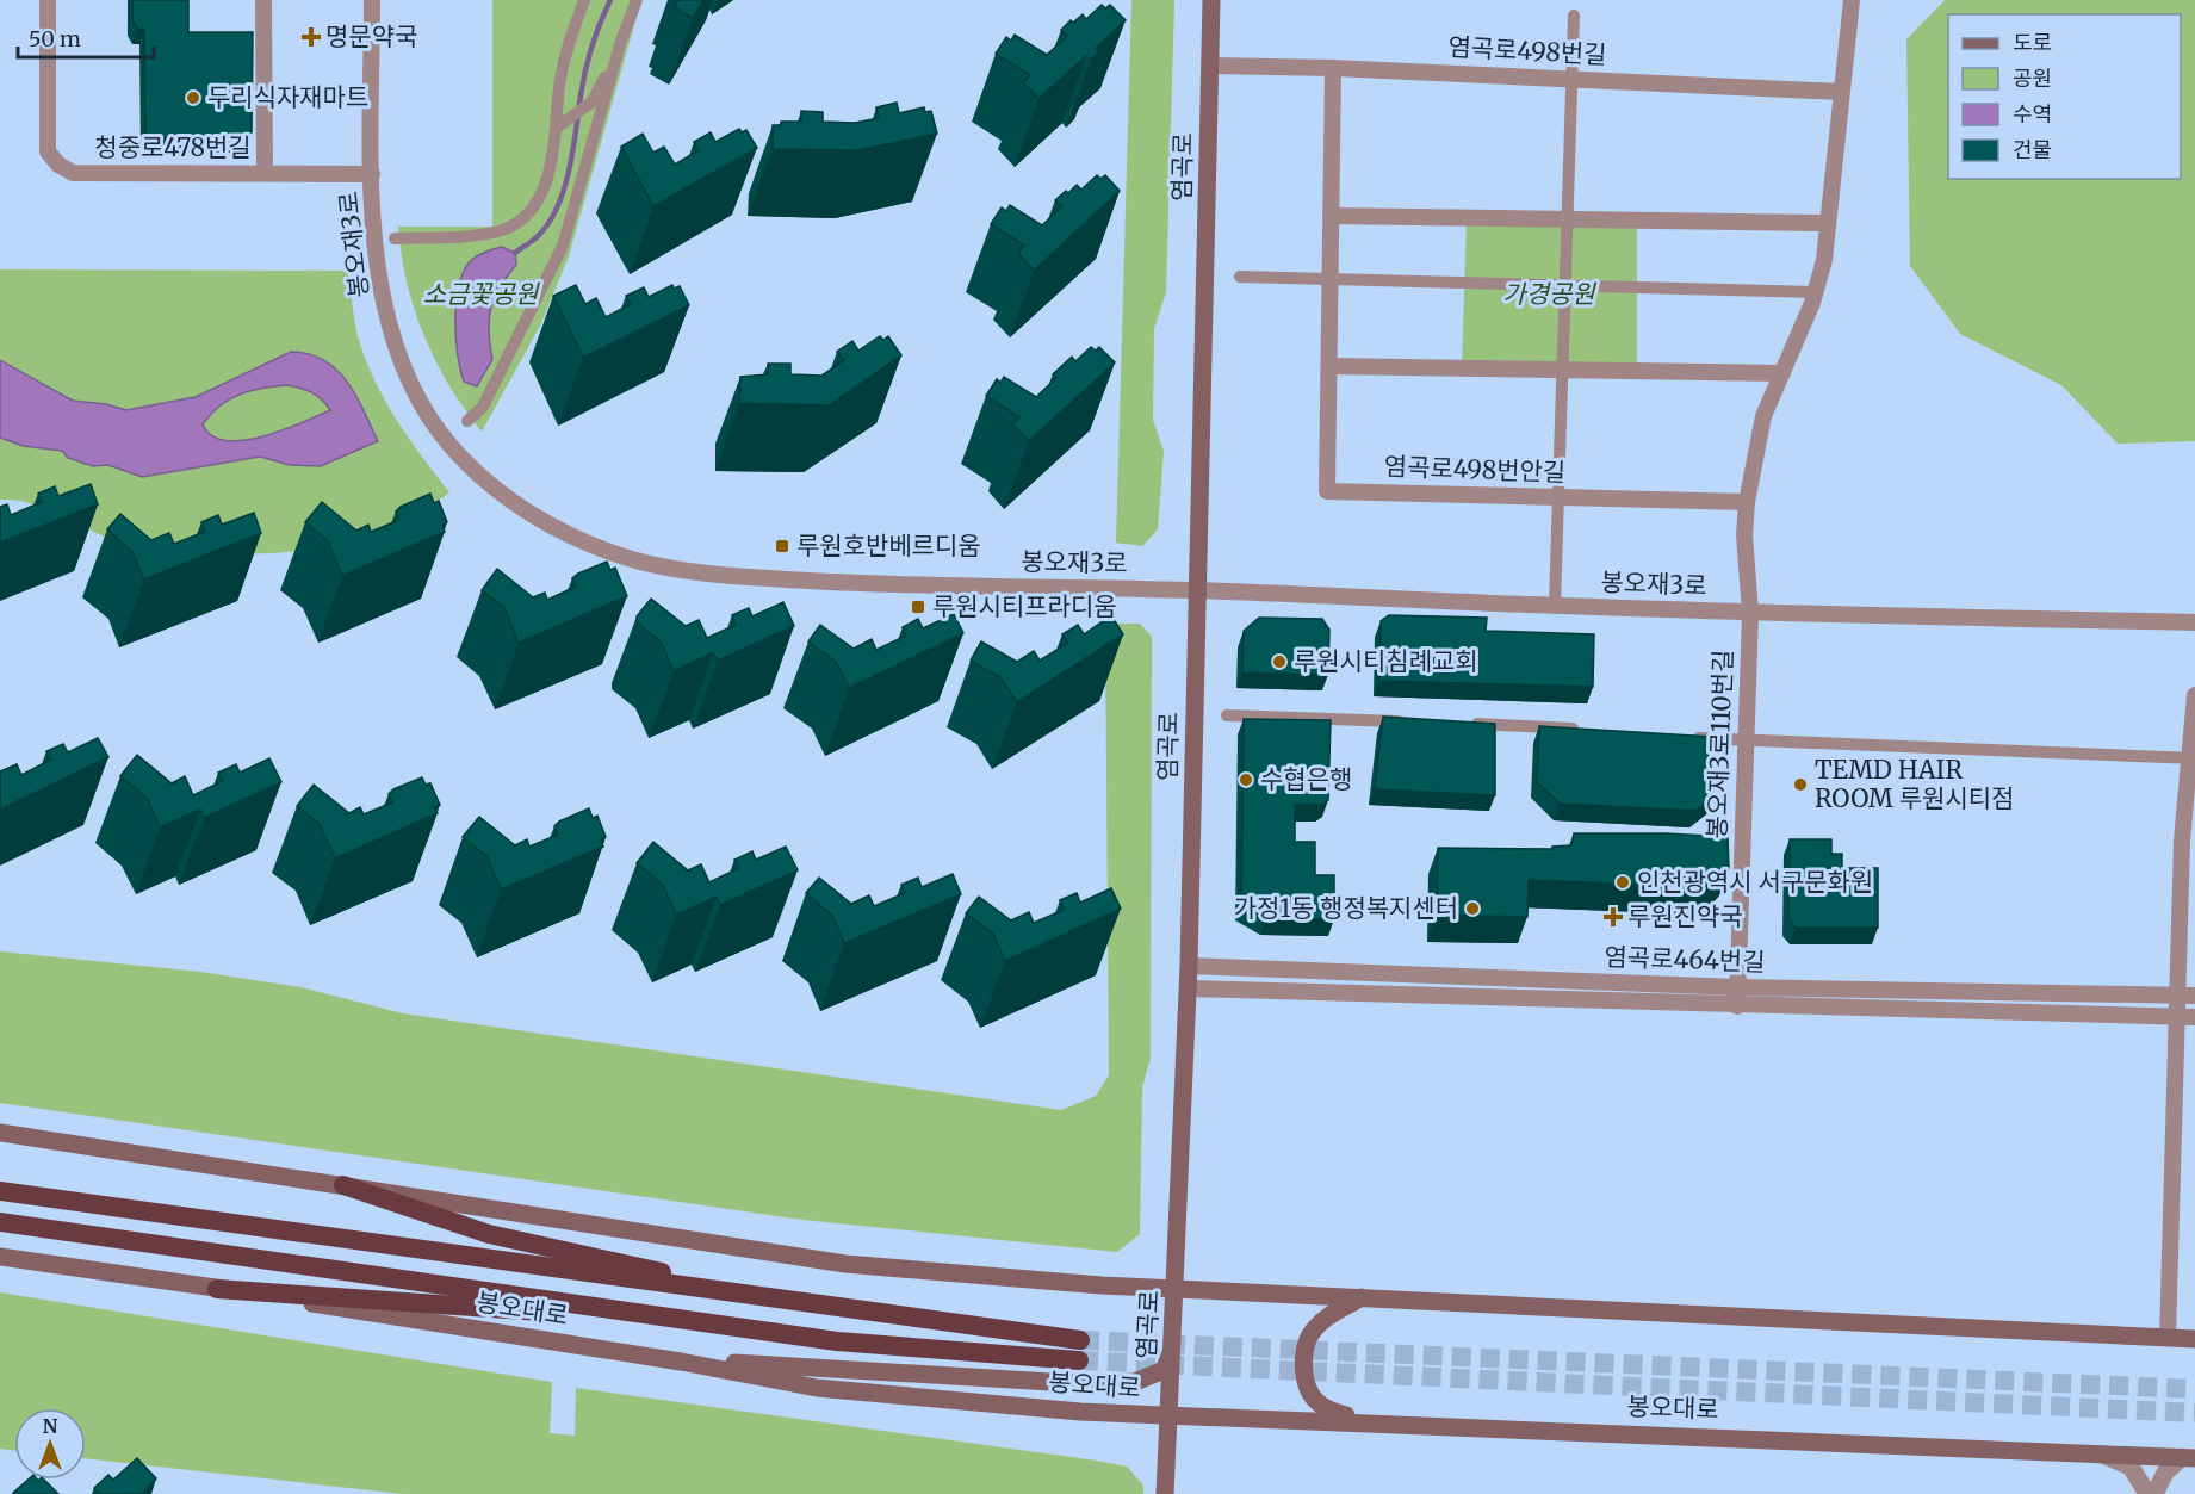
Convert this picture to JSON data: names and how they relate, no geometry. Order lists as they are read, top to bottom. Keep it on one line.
{"streets":{"highway":["봉오대로"],"main road":["염곡로"],"street":["염곡로498번길","청중로478번길","봉오재3로","염곡로498번안길","봉오재3로110번길","염곡로464번길"]},"crossings":[["염곡로498번길","염곡로"],["염곡로498번길","염곡로498번안길"],["염곡로498번길","봉오재3로110번길"],["청중로478번길","봉오재3로"],["염곡로","봉오재3로"],["염곡로","염곡로464번길"],["염곡로","봉오대로"],["봉오재3로","봉오재3로110번길"],["염곡로498번안길","봉오재3로110번길"],["봉오재3로110번길","염곡로464번길"]],"parks":["소금꽃공원","가경공원"],"places":{"health":["명문약국","루원진약국"],"other":["두리식자재마트","루원시티침례교회","수협은행","TEMD HAIR ROOM 루원시티점","인천광역시 서구문화원","가정1동 행정복지센터"],"transit":["루원호반베르디움","루원시티프라디움"]},"legend":["도로","공원","수역","건물"],"scale_bar":"50 m","north":"top"}
